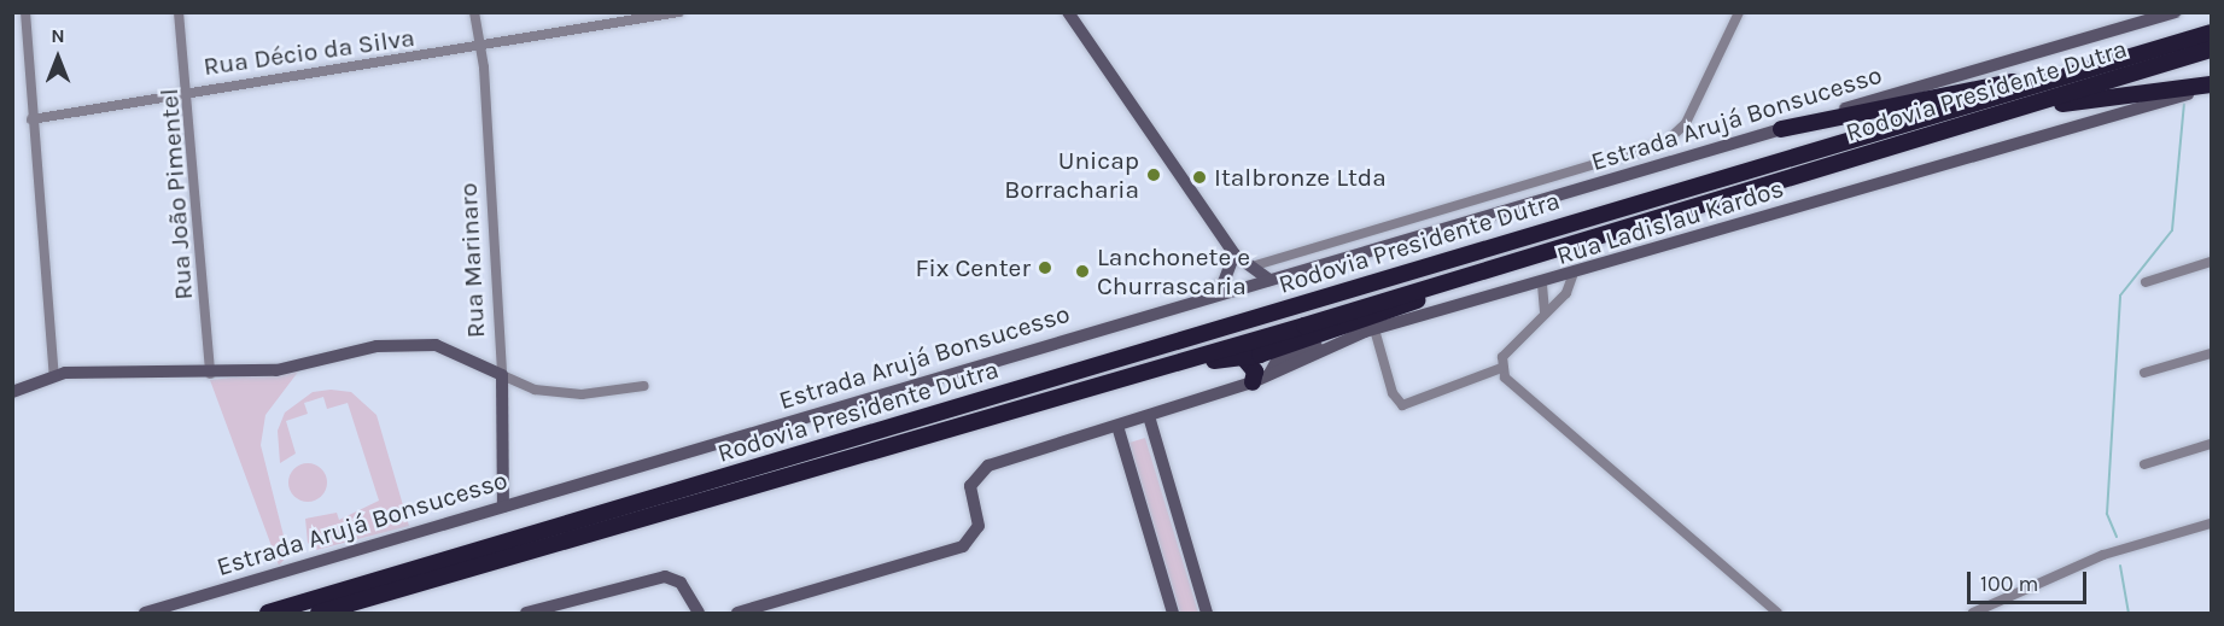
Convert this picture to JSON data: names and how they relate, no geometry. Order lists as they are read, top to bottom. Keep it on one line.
{"streets":{"highway":["Rodovia Presidente Dutra"],"street":["Rua Décio da Silva","Estrada Arujá Bonsucesso","Rua João Pimentel","Rua Ladislau Kardos","Rua Marinaro"]},"crossings":[["Rua Décio da Silva","Rua João Pimentel"],["Rua Décio da Silva","Rua Marinaro"],["Estrada Arujá Bonsucesso","Rua Marinaro"]],"places":["Unicap Borracharia","Italbronze Ltda","Fix Center","Lanchonete e Churrascaria"],"scale_bar":"100 m","north":"top"}
